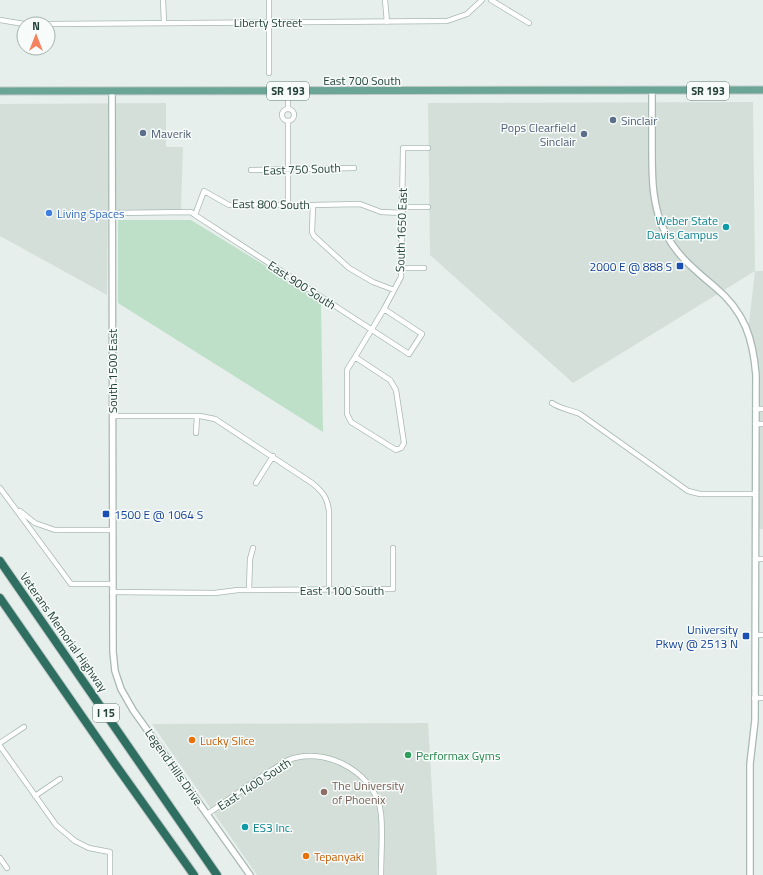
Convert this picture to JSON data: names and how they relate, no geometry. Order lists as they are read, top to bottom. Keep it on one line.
{"streets":{"highway":["Veterans Memorial Highway","I 15"],"main road":["East 700 South","SR 193"],"street":["Liberty Street","East 750 South","East 800 South","South 1650 East","East 900 South","South 1500 East","East 1100 South","Legend Hills Drive","East 1400 South"]},"crossings":[["East 700 South","SR 193"],["East 700 South","South 1500 East"],["East 800 South","South 1650 East"],["East 800 South","East 900 South"],["South 1650 East","East 900 South"],["South 1500 East","East 1100 South"],["South 1500 East","Legend Hills Drive"],["Legend Hills Drive","East 1400 South"]],"places":{"other":["Sinclair","Maverik","Pops Clearfield Sinclair","Living Spaces","Weber State Davis Campus","Lucky Slice","Performax Gyms","The University of Phoenix","ES3 Inc.","Tepanyaki"],"transit":["2000 E @ 888 S","1500 E @ 1064 S","University Pkwy @ 2513 N"]},"north":"top"}
